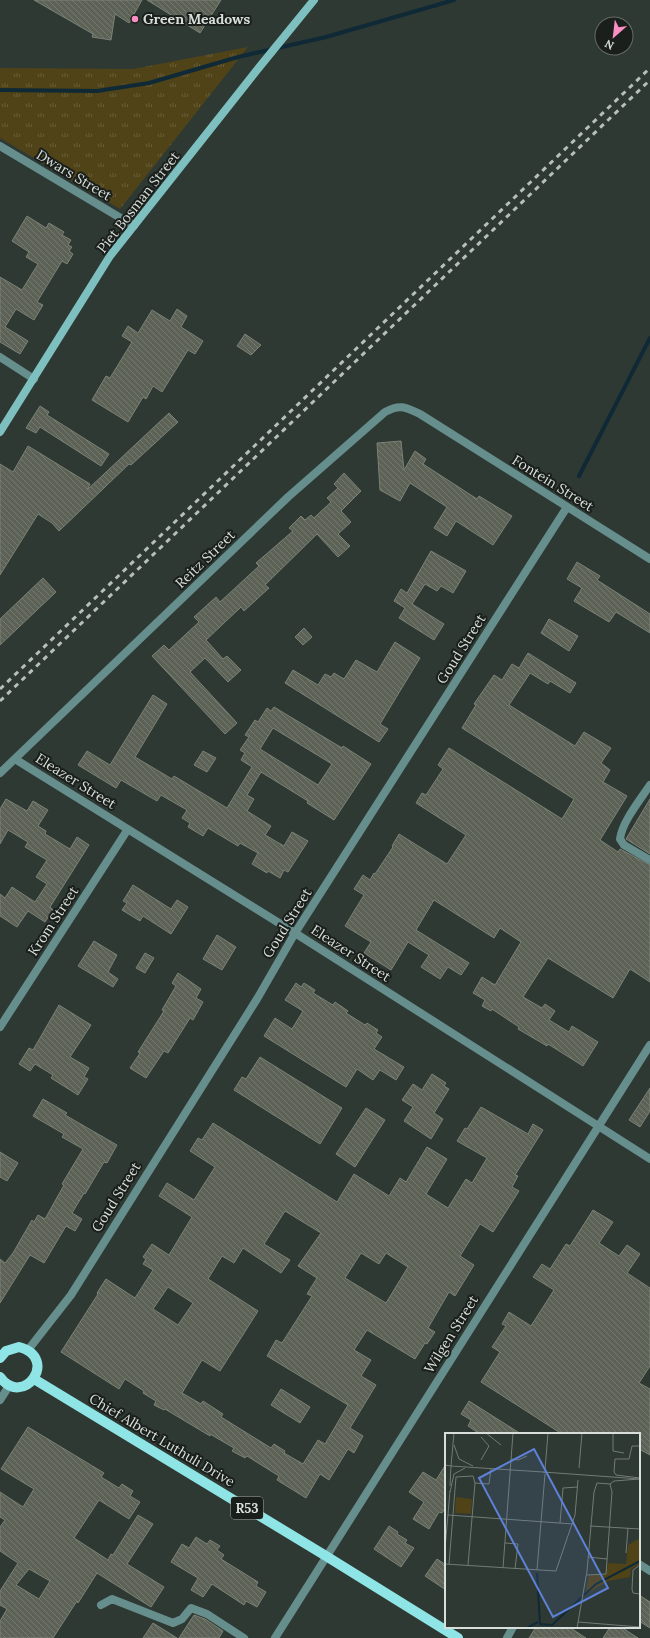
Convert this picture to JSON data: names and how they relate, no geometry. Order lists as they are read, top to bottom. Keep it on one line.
{"streets":{"main road":["Chief Albert Luthuli Drive","R53"],"street":["Dwars Street","Piet Bosman Street","Fontein Street","Reitz Street","Goud Street","Eleazer Street","Krom Street","Wilgen Street"]},"crossings":[["Dwars Street","Piet Bosman Street"],["Fontein Street","Reitz Street"],["Fontein Street","Goud Street"],["Reitz Street","Eleazer Street"],["Goud Street","Eleazer Street"],["Eleazer Street","Krom Street"],["Eleazer Street","Wilgen Street"],["Wilgen Street","Chief Albert Luthuli Drive"]],"places":["Green Meadows"],"north":"bottom left"}
